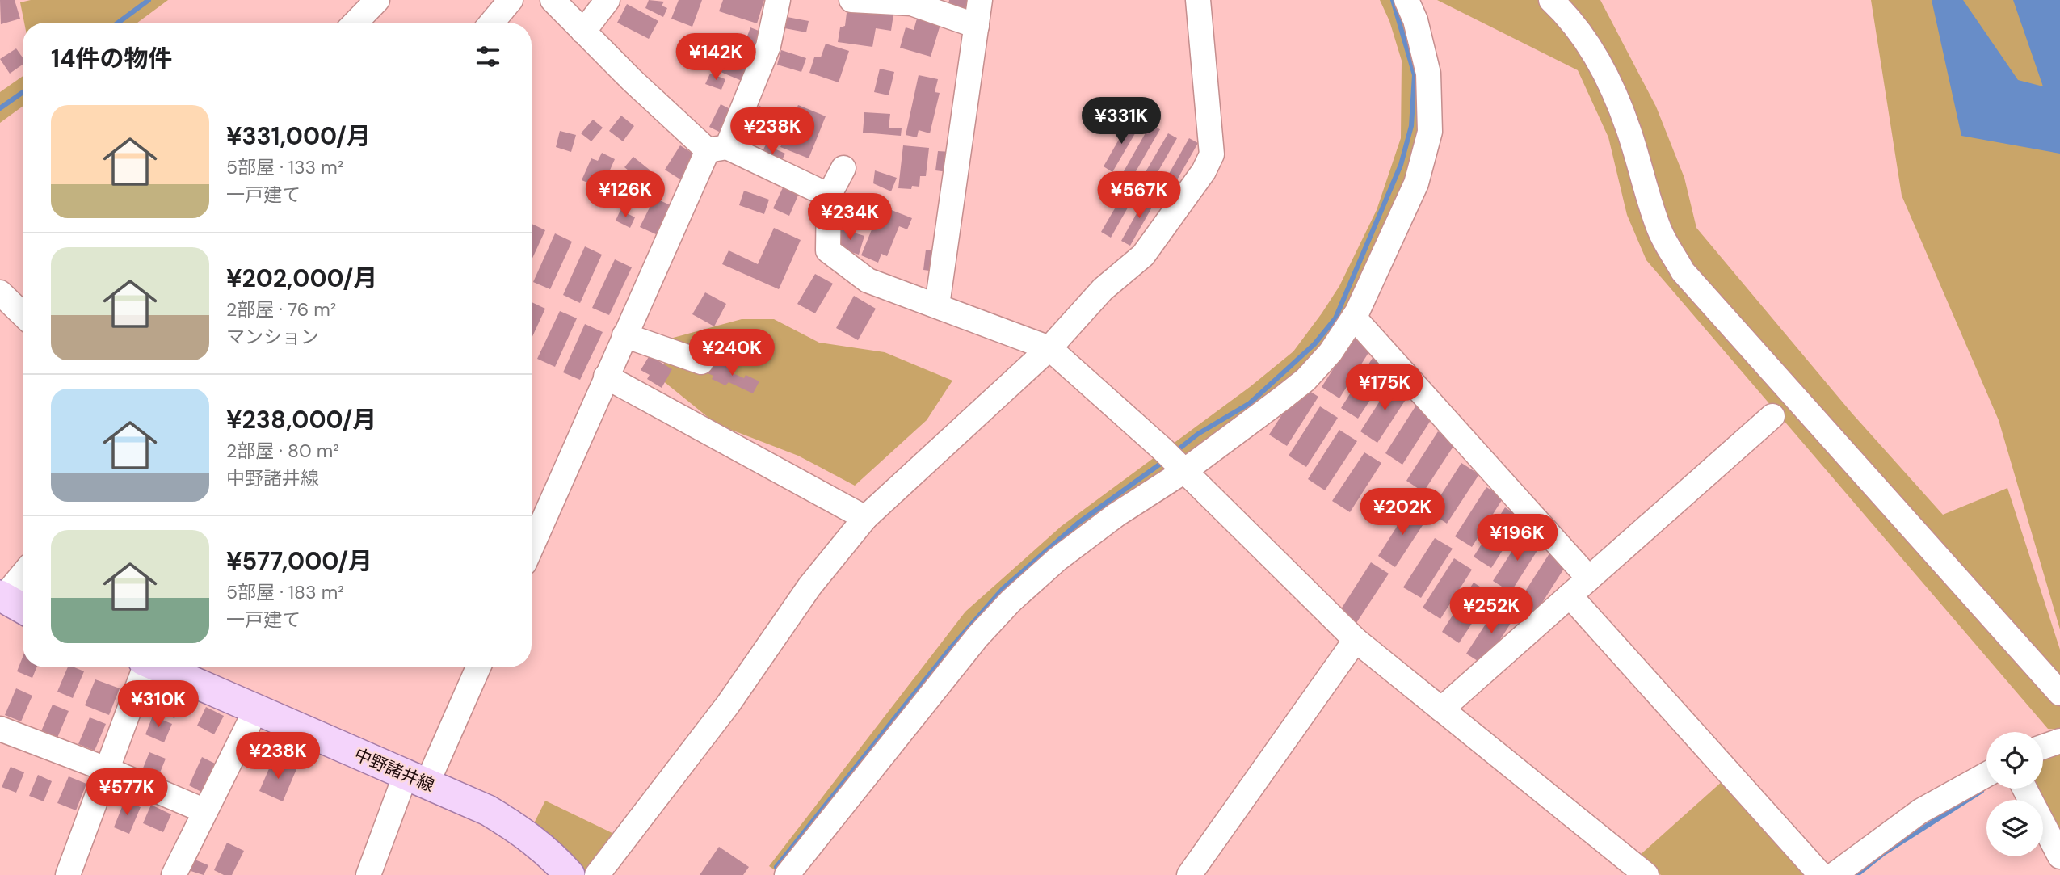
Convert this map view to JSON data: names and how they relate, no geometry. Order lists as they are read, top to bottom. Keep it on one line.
{"streets":{"main road":["中野諸井線"]},"page":{"heading":"14件の物件","price":["¥142K","¥331K","¥238K","¥126K","¥567K","¥234K","¥240K","¥175K","¥202K","¥196K","¥252K","¥310K","¥238K","¥577K"],"list":[{"name":"¥331,000/月","note":"5部屋 · 133 m² · 一戸建て"},{"name":"¥202,000/月","note":"2部屋 · 76 m² · マンション"},{"name":"¥238,000/月","note":"2部屋 · 80 m² · 中野諸井線"},{"name":"¥577,000/月","note":"5部屋 · 183 m² · 一戸建て"}]}}
